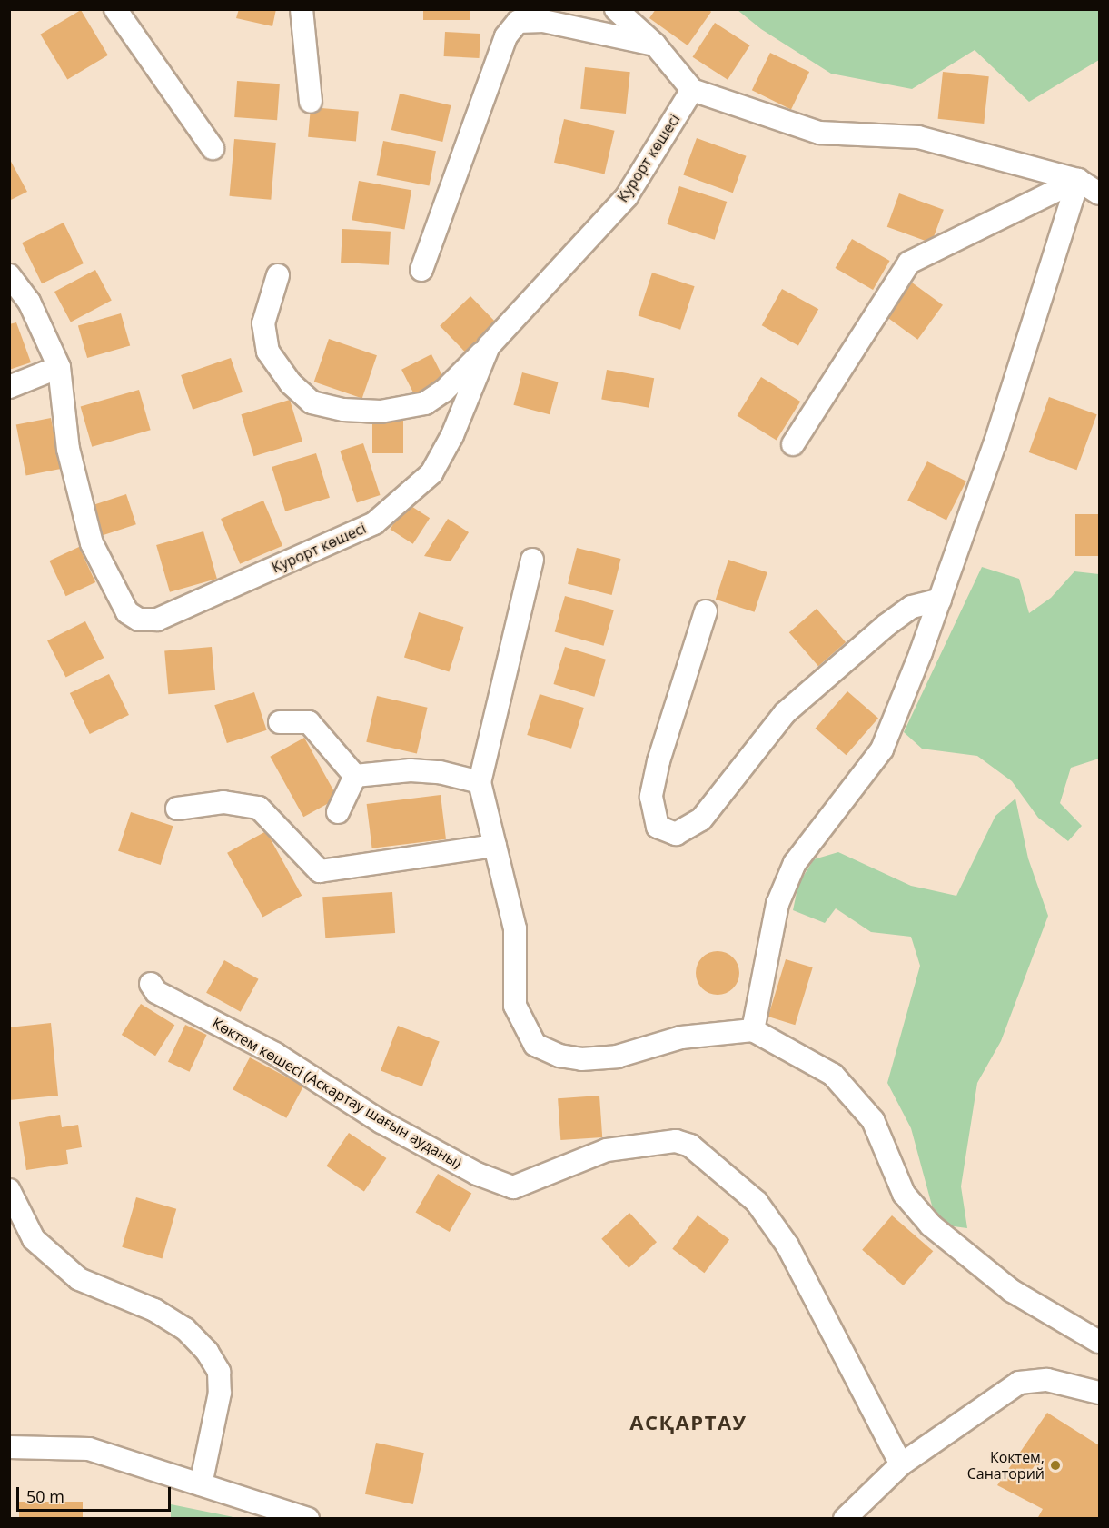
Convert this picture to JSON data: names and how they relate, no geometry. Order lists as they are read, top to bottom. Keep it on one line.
{"streets":{"street":["Курорт көшесі","Көктем көшесі (Аскартау шағын ауданы)"]},"districts":["АСҚАРТАУ"],"places":["Коктем, Санаторий"],"scale_bar":"50 m"}
